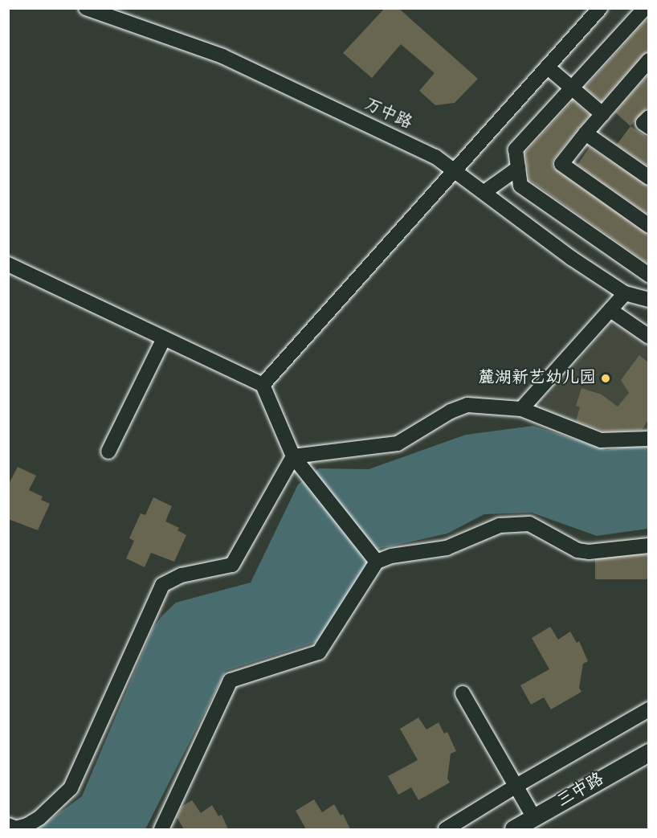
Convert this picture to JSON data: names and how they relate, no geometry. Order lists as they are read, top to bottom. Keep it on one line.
{"streets":{"main road":["三中路"],"street":["万中路"]},"places":["麓湖新艺幼儿园"]}
